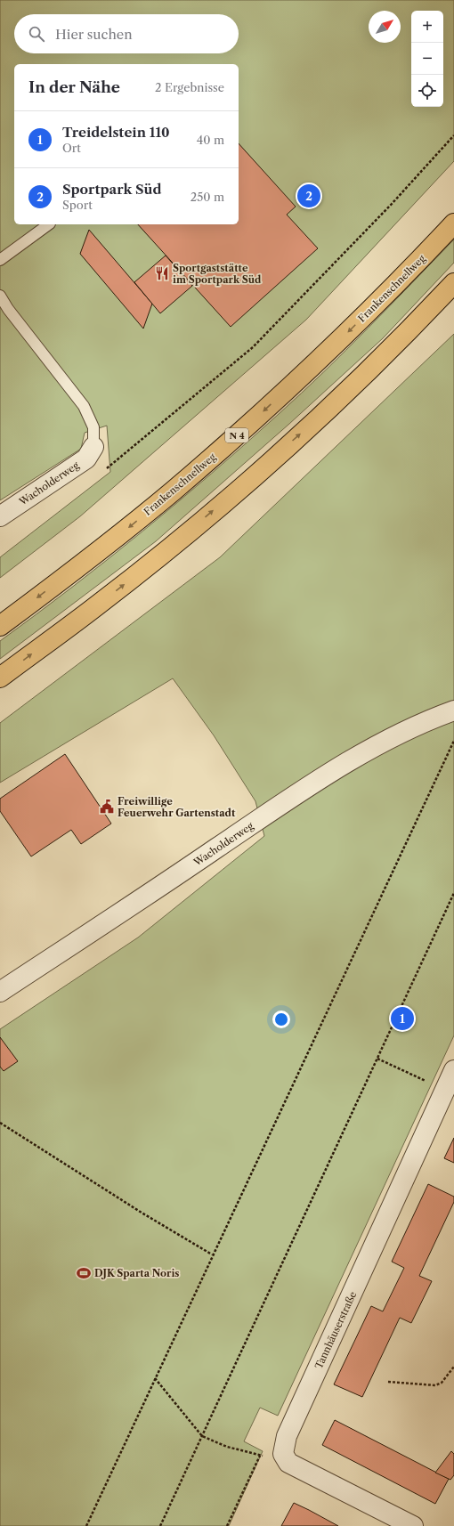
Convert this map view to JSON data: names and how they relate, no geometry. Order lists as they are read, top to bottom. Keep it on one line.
{"streets":{"highway":["Frankenschnellweg","N 4"],"street":["Wacholderweg","Tannhäuserstraße"]},"places":{"restaurant":["Sportgaststätte im Sportpark Süd"],"public building":["Freiwillige Feuerwehr Gartenstadt"],"sports":["DJK Sparta Noris"]},"north":"top right","page":{"map_buttons":["+","−"],"search":"Hier suchen","heading":["In der Nähe","2 Ergebnisse"],"list":[{"mark":"1","name":"Treidelstein 110","note":"Ort","value":"40 m"},{"mark":"2","name":"Sportpark Süd","note":"Sport","value":"250 m"}],"pins":["2","1"]}}
